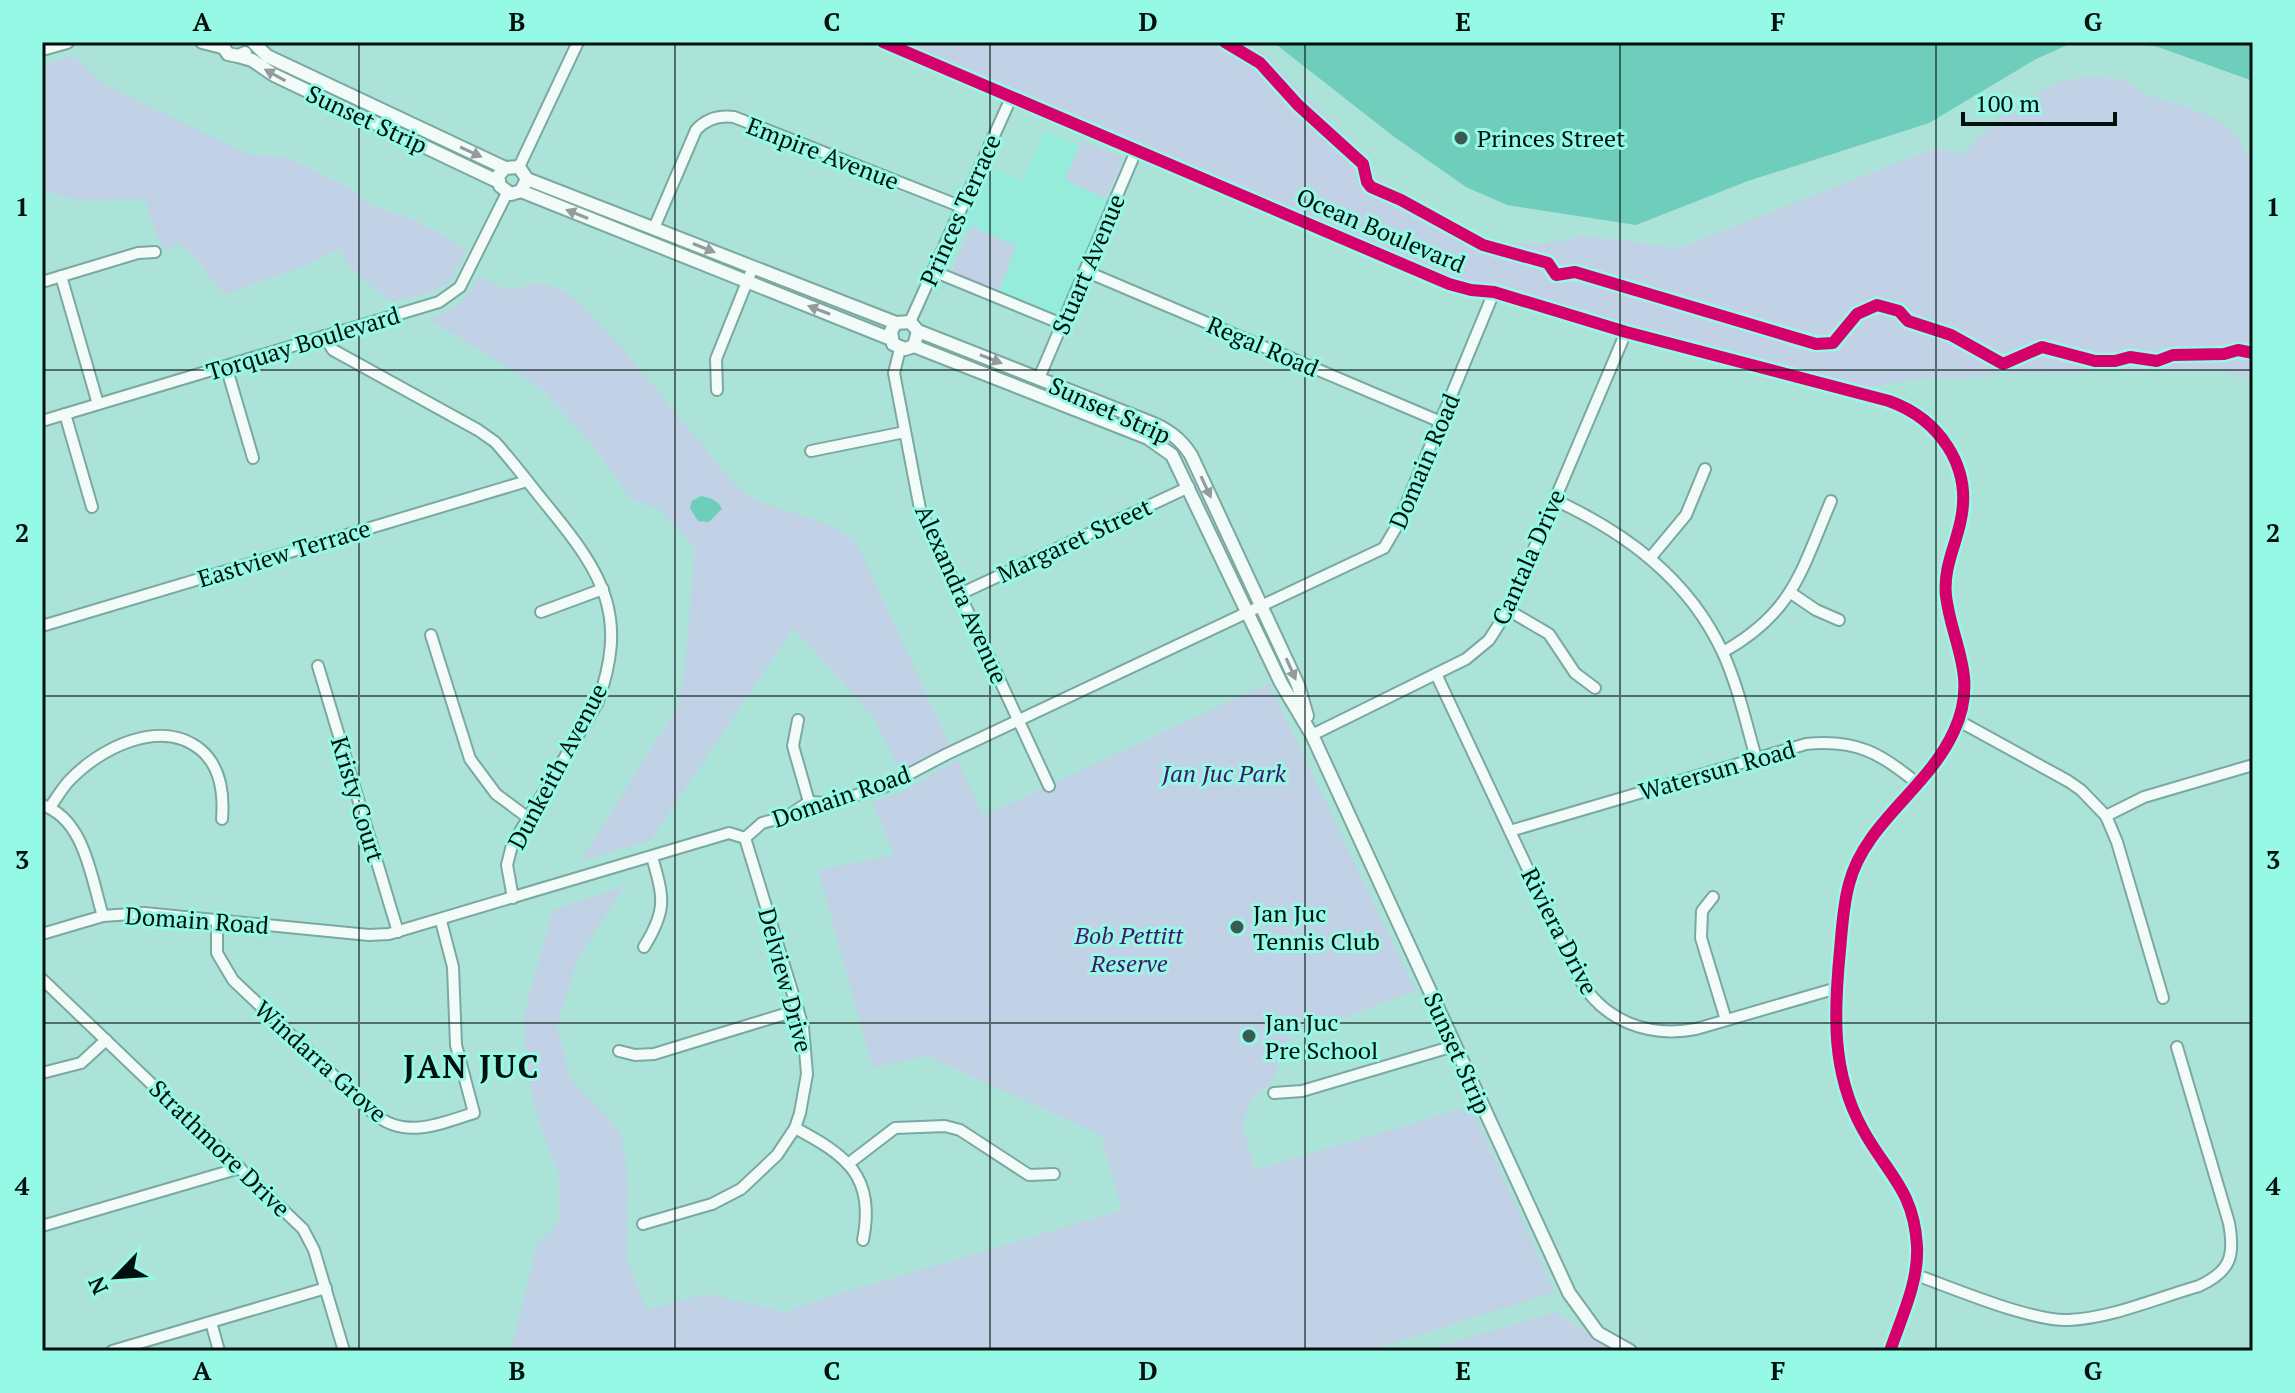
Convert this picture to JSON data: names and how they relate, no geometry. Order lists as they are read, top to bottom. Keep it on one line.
{"streets":{"street":["Sunset Strip","Empire Avenue","Princes Terrace","Ocean Boulevard","Stuart Avenue","Torquay Boulevard","Regal Road","Domain Road","Margaret Street","Eastview Terrace","Cantala Drive","Alexandra Avenue","Dunkeith Avenue","Watersun Road","Kristy Court","Riviera Drive","Delview Drive","Windarra Grove","Strathmore Drive"]},"crossings":[["Sunset Strip","Empire Avenue"],["Sunset Strip","Princes Terrace"],["Sunset Strip","Stuart Avenue"],["Sunset Strip","Torquay Boulevard"],["Sunset Strip","Domain Road"],["Sunset Strip","Margaret Street"],["Sunset Strip","Cantala Drive"],["Empire Avenue","Princes Terrace"],["Princes Terrace","Ocean Boulevard"],["Ocean Boulevard","Stuart Avenue"],["Ocean Boulevard","Domain Road"],["Ocean Boulevard","Cantala Drive"],["Ocean Boulevard","Watersun Road"],["Ocean Boulevard","Riviera Drive"],["Stuart Avenue","Regal Road"],["Torquay Boulevard","Dunkeith Avenue"],["Regal Road","Domain Road"],["Domain Road","Alexandra Avenue"],["Domain Road","Dunkeith Avenue"],["Domain Road","Kristy Court"],["Domain Road","Delview Drive"],["Domain Road","Windarra Grove"],["Margaret Street","Alexandra Avenue"],["Eastview Terrace","Dunkeith Avenue"],["Cantala Drive","Riviera Drive"],["Watersun Road","Riviera Drive"]],"districts":["JAN JUC"],"parks":["Jan Juc Park","Bob Pettitt Reserve"],"places":["Princes Street","Jan Juc Tennis Club","Jan Juc Pre School"],"scale_bar":"100 m","north":"bottom left","grid":{"columns":["A","B","C","D","E","F","G"],"rows":["1","2","3","4"]}}
